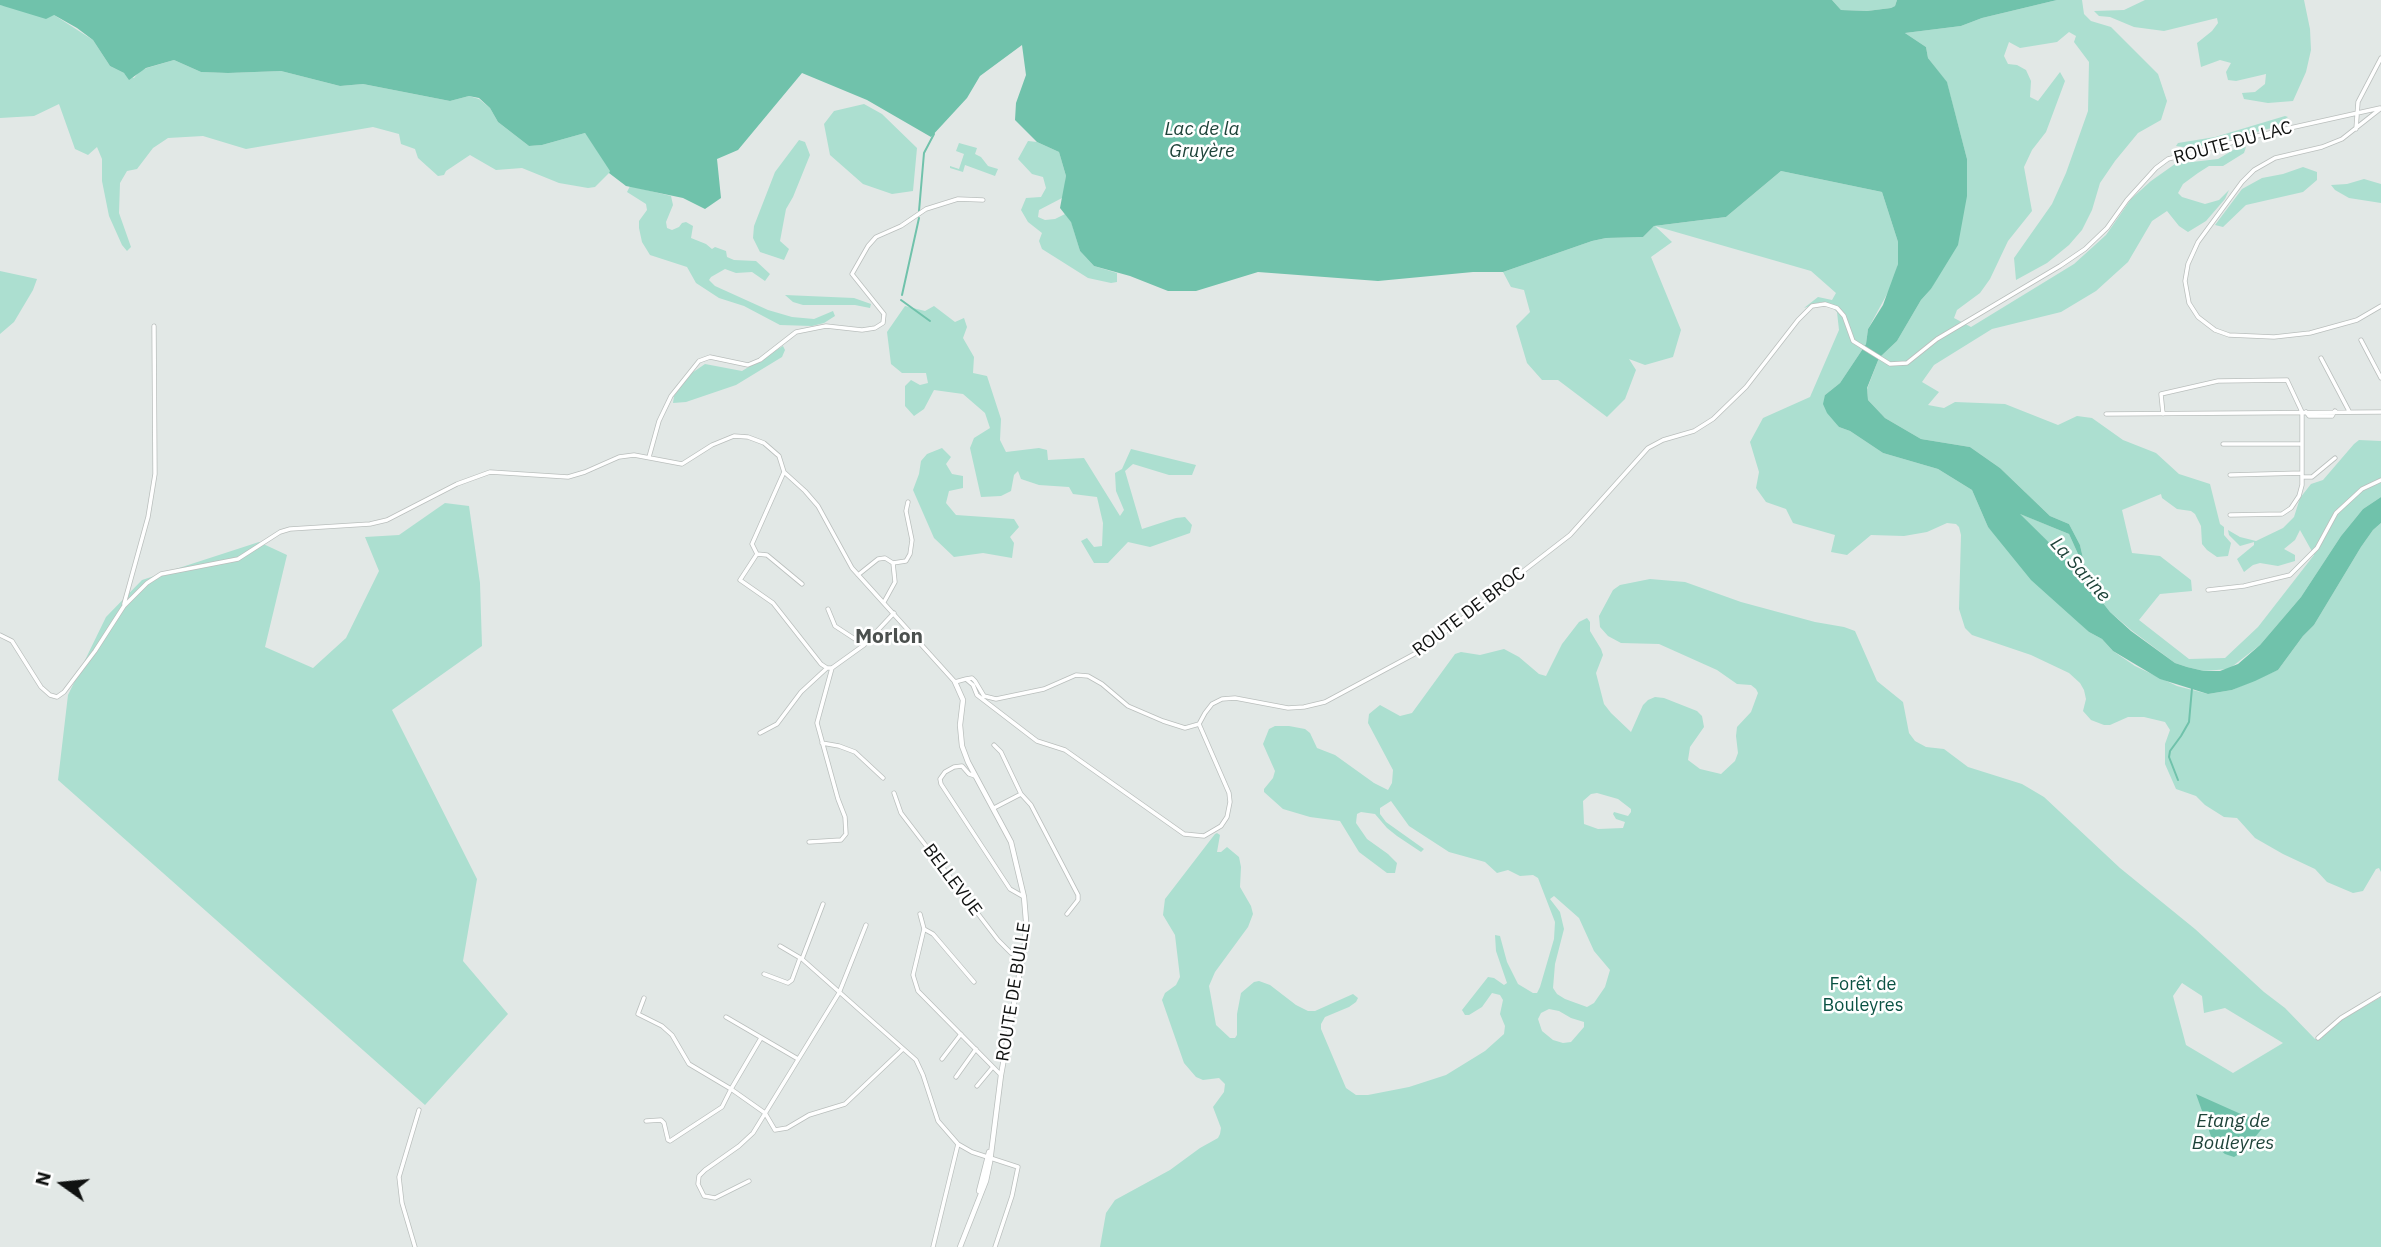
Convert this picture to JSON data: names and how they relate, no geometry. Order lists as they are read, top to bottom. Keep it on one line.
{"streets":{"street":["ROUTE DU LAC","ROUTE DE BROC","BELLEVUE","ROUTE DE BULLE"]},"crossings":[["ROUTE DU LAC","ROUTE DE BROC"],["BELLEVUE","ROUTE DE BULLE"]],"districts":["Morlon"],"water":["Lac de la Gruyère","La Sarine","Etang de Bouleyres"],"parks":["Forêt de Bouleyres"],"north":"left"}
